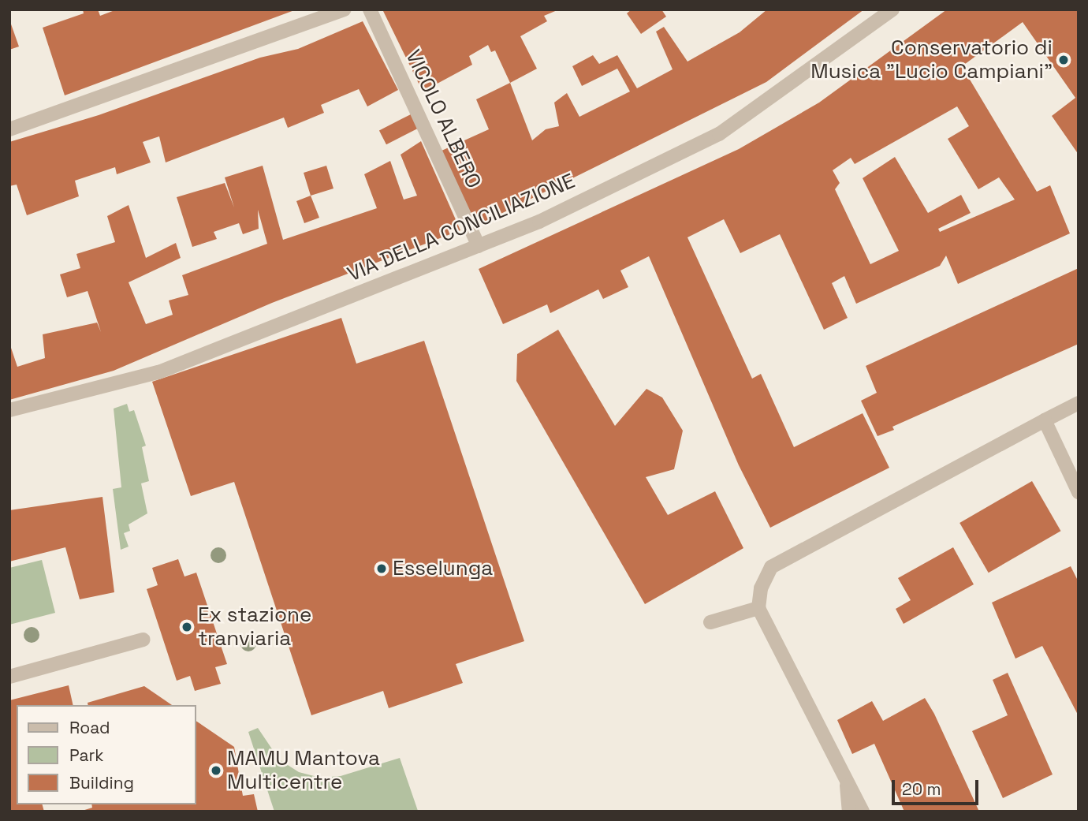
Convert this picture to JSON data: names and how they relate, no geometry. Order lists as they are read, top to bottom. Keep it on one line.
{"streets":{"street":["VICOLO ALBERO","VIA DELLA CONCILIAZIONE"]},"crossings":[["VICOLO ALBERO","VIA DELLA CONCILIAZIONE"]],"places":["Conservatorio di Musica \"Lucio Campiani\"","Esselunga","Ex stazione tranviaria","MAMU Mantova Multicentre"],"legend":["Road","Park","Building"],"scale_bar":"20 m"}
